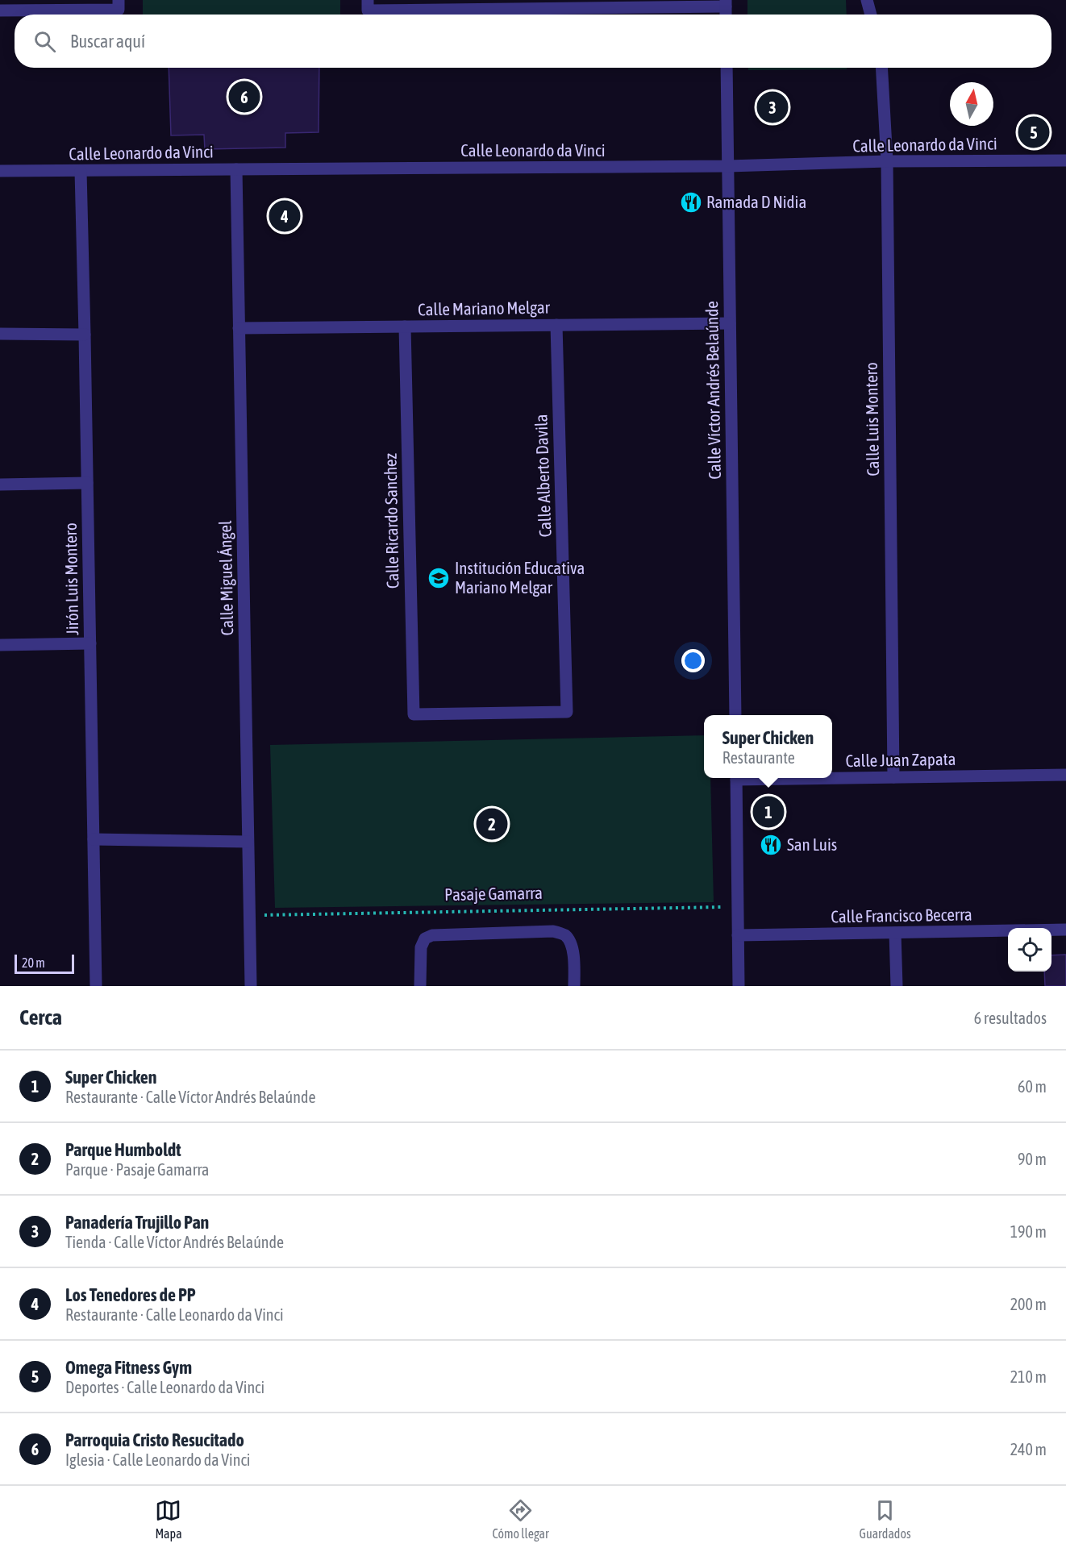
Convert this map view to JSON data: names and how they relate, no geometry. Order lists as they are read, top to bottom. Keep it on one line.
{"streets":{"street":["Calle Leonardo da Vinci","Calle Mariano Melgar","Calle Víctor Andrés Belaúnde","Calle Luis Montero","Calle Alberto Davila","Calle Ricardo Sanchez","Calle Miguel Ángel","Jirón Luis Montero","Calle Juan Zapata","Calle Francisco Becerra"],"path":["Pasaje Gamarra"]},"crossings":[["Calle Leonardo da Vinci","Calle Víctor Andrés Belaúnde"],["Calle Leonardo da Vinci","Calle Luis Montero"],["Calle Leonardo da Vinci","Calle Miguel Ángel"],["Calle Leonardo da Vinci","Jirón Luis Montero"],["Calle Mariano Melgar","Calle Víctor Andrés Belaúnde"],["Calle Mariano Melgar","Calle Alberto Davila"],["Calle Mariano Melgar","Calle Ricardo Sanchez"],["Calle Mariano Melgar","Calle Miguel Ángel"],["Calle Luis Montero","Calle Juan Zapata"],["Calle Alberto Davila","Calle Ricardo Sanchez"],["Calle Miguel Ángel","Pasaje Gamarra"]],"places":{"restaurant":["Ramada D Nidia","San Luis"],"school or university":["Institución Educativa Mariano Melgar"]},"scale_bar":"20 m","north":"top","page":{"search":"Buscar aquí","pins":["6","3","5","4","1","2"],"popup":["Super Chicken","Restaurante"],"scale":"20 m","heading":["Cerca","6 resultados"],"list":[{"mark":"1","name":"Super Chicken","note":"Restaurante · Calle Víctor Andrés Belaúnde","value":"60 m"},{"mark":"2","name":"Parque Humboldt","note":"Parque · Pasaje Gamarra","value":"90 m"},{"mark":"3","name":"Panadería Trujillo Pan","note":"Tienda · Calle Víctor Andrés Belaúnde","value":"190 m"},{"mark":"4","name":"Los Tenedores de PP","note":"Restaurante · Calle Leonardo da Vinci","value":"200 m"},{"mark":"5","name":"Omega Fitness Gym","note":"Deportes · Calle Leonardo da Vinci","value":"210 m"},{"mark":"6","name":"Parroquia Cristo Resucitado","note":"Iglesia · Calle Leonardo da Vinci","value":"240 m"}],"nav":["Mapa","Cómo llegar","Guardados"]}}
